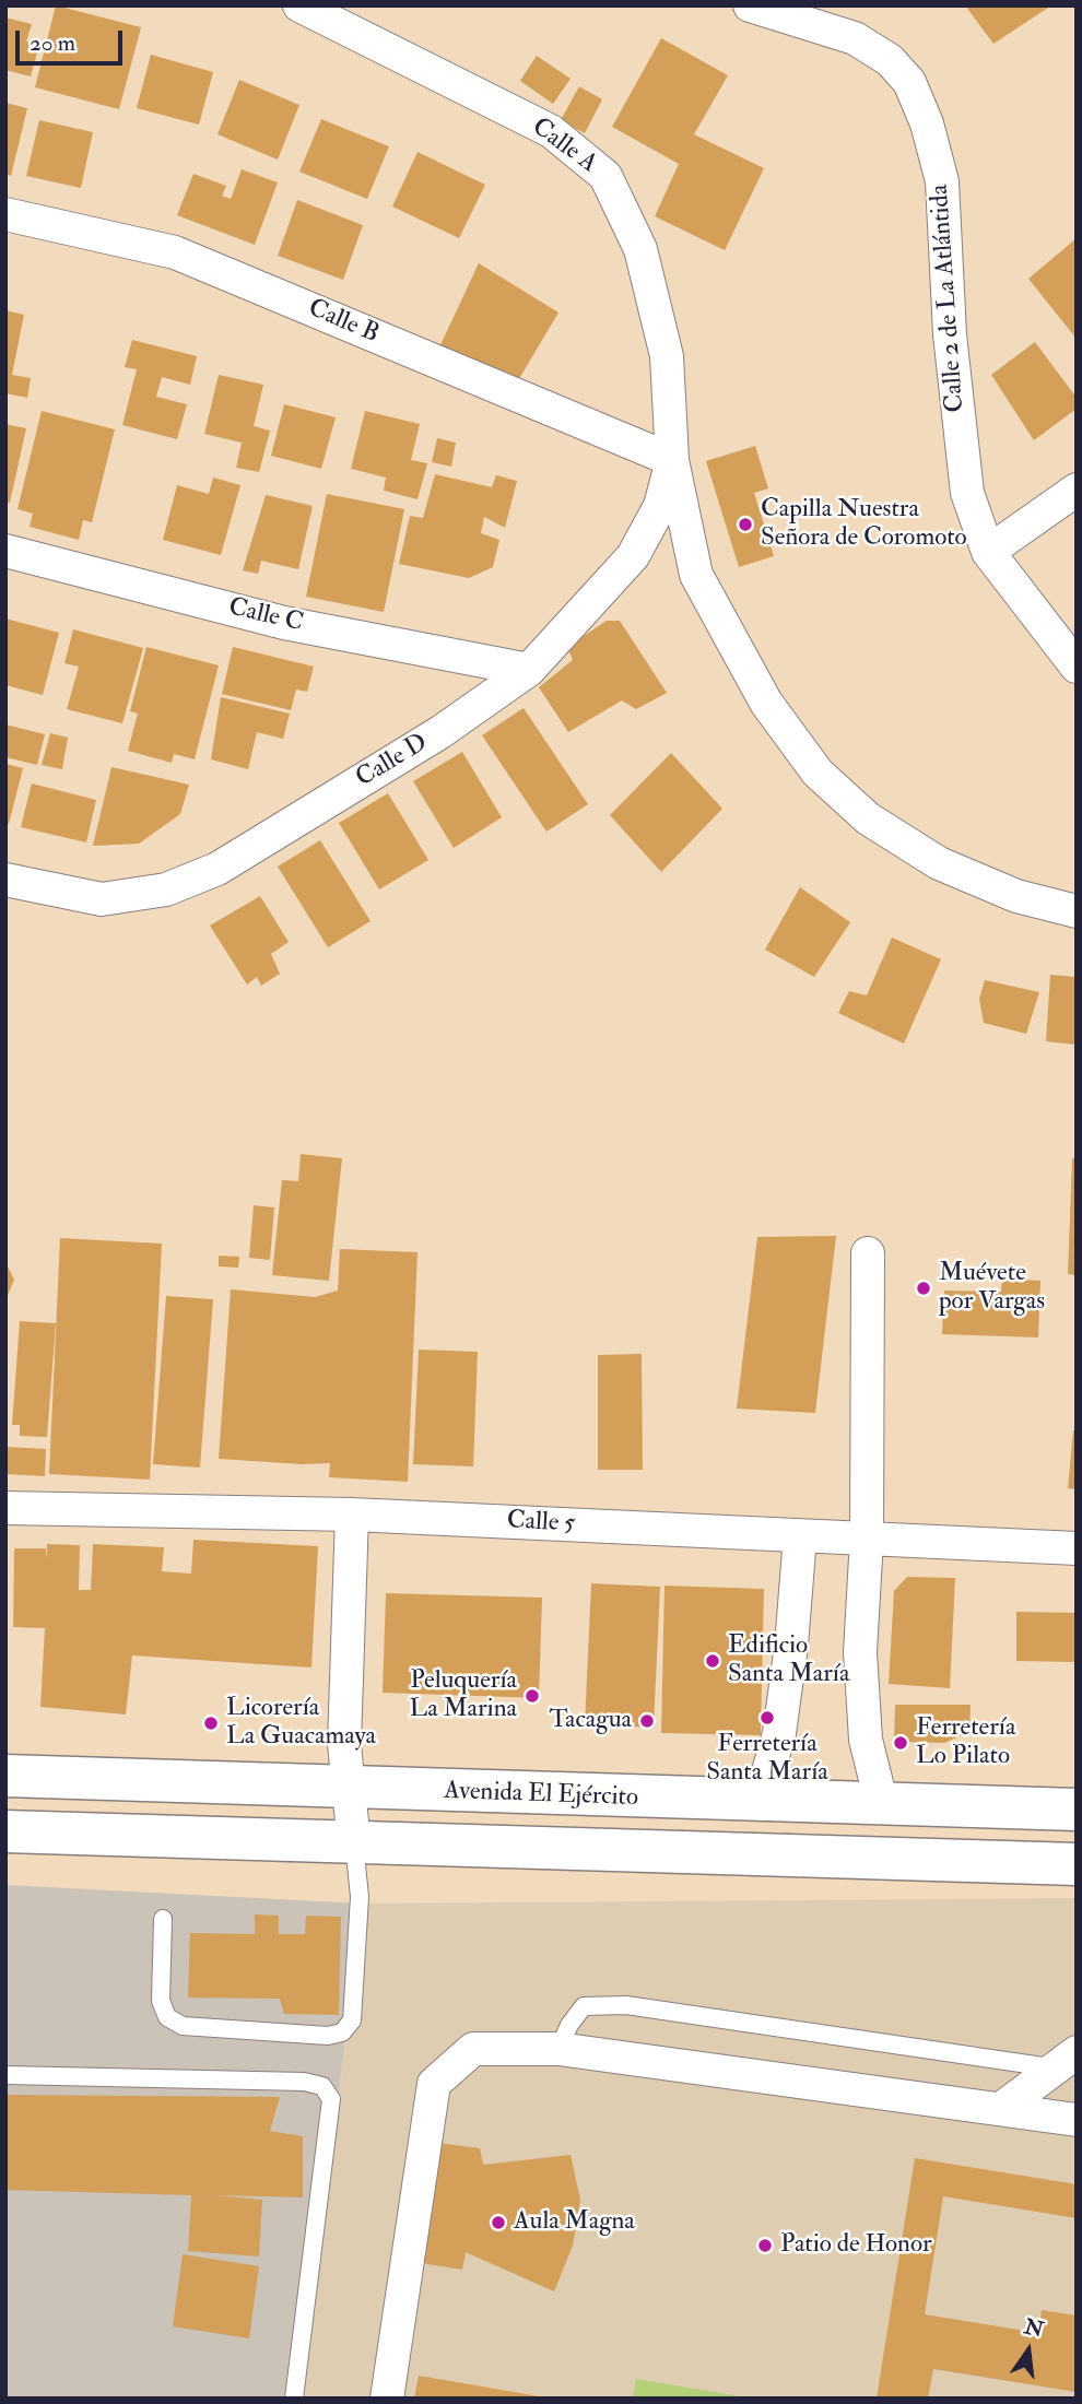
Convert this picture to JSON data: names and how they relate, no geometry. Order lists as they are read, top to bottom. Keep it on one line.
{"streets":{"main road":["Avenida El Ejército"],"street":["Calle A","Calle 2 de La Atlántida","Calle B","Calle C","Calle D","Calle 5"]},"crossings":[["Calle A","Calle B"],["Calle A","Calle D"],["Calle B","Calle D"],["Calle C","Calle D"]],"places":["Capilla Nuestra Señora de Coromoto","Muévete por Vargas","Edificio Santa María","Peluquería La Marina","Ferretería Santa María","Tacagua","Licorería La Guacamaya","Ferretería Lo Pilato","Aula Magna","Patio de Honor"],"scale_bar":"20 m","north":"top"}
